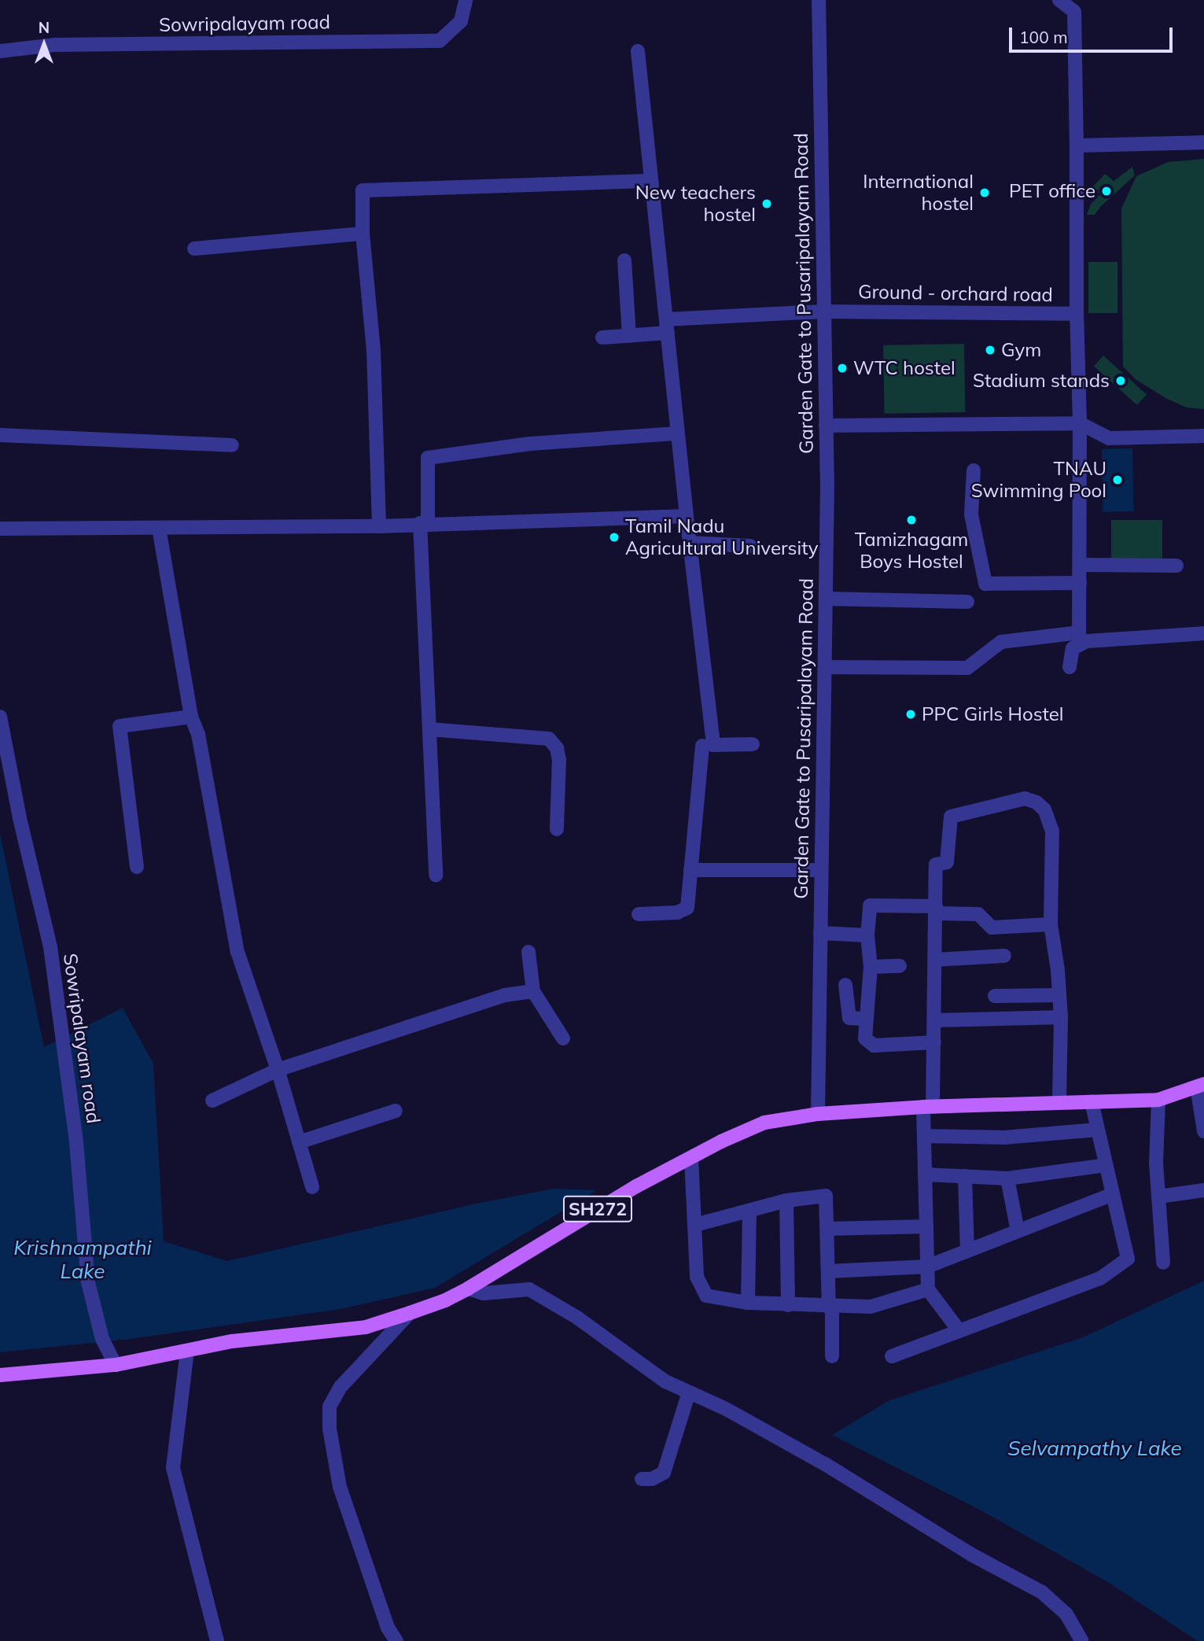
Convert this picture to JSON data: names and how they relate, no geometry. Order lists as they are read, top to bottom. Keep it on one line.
{"streets":{"main road":["SH272"],"street":["Sowripalayam road","Garden Gate to Pusaripalayam Road","Ground - orchard road"]},"crossings":[["Sowripalayam road","SH272"],["Garden Gate to Pusaripalayam Road","Ground - orchard road"],["Garden Gate to Pusaripalayam Road","SH272"]],"water":["Krishnampathi Lake","Selvampathy Lake"],"places":["PET office","International hostel","New teachers hostel","Gym","WTC hostel","Stadium stands","TNAU Swimming Pool","Tamizhagam Boys Hostel","Tamil Nadu Agricultural University","PPC Girls Hostel"],"scale_bar":"100 m","north":"top"}
